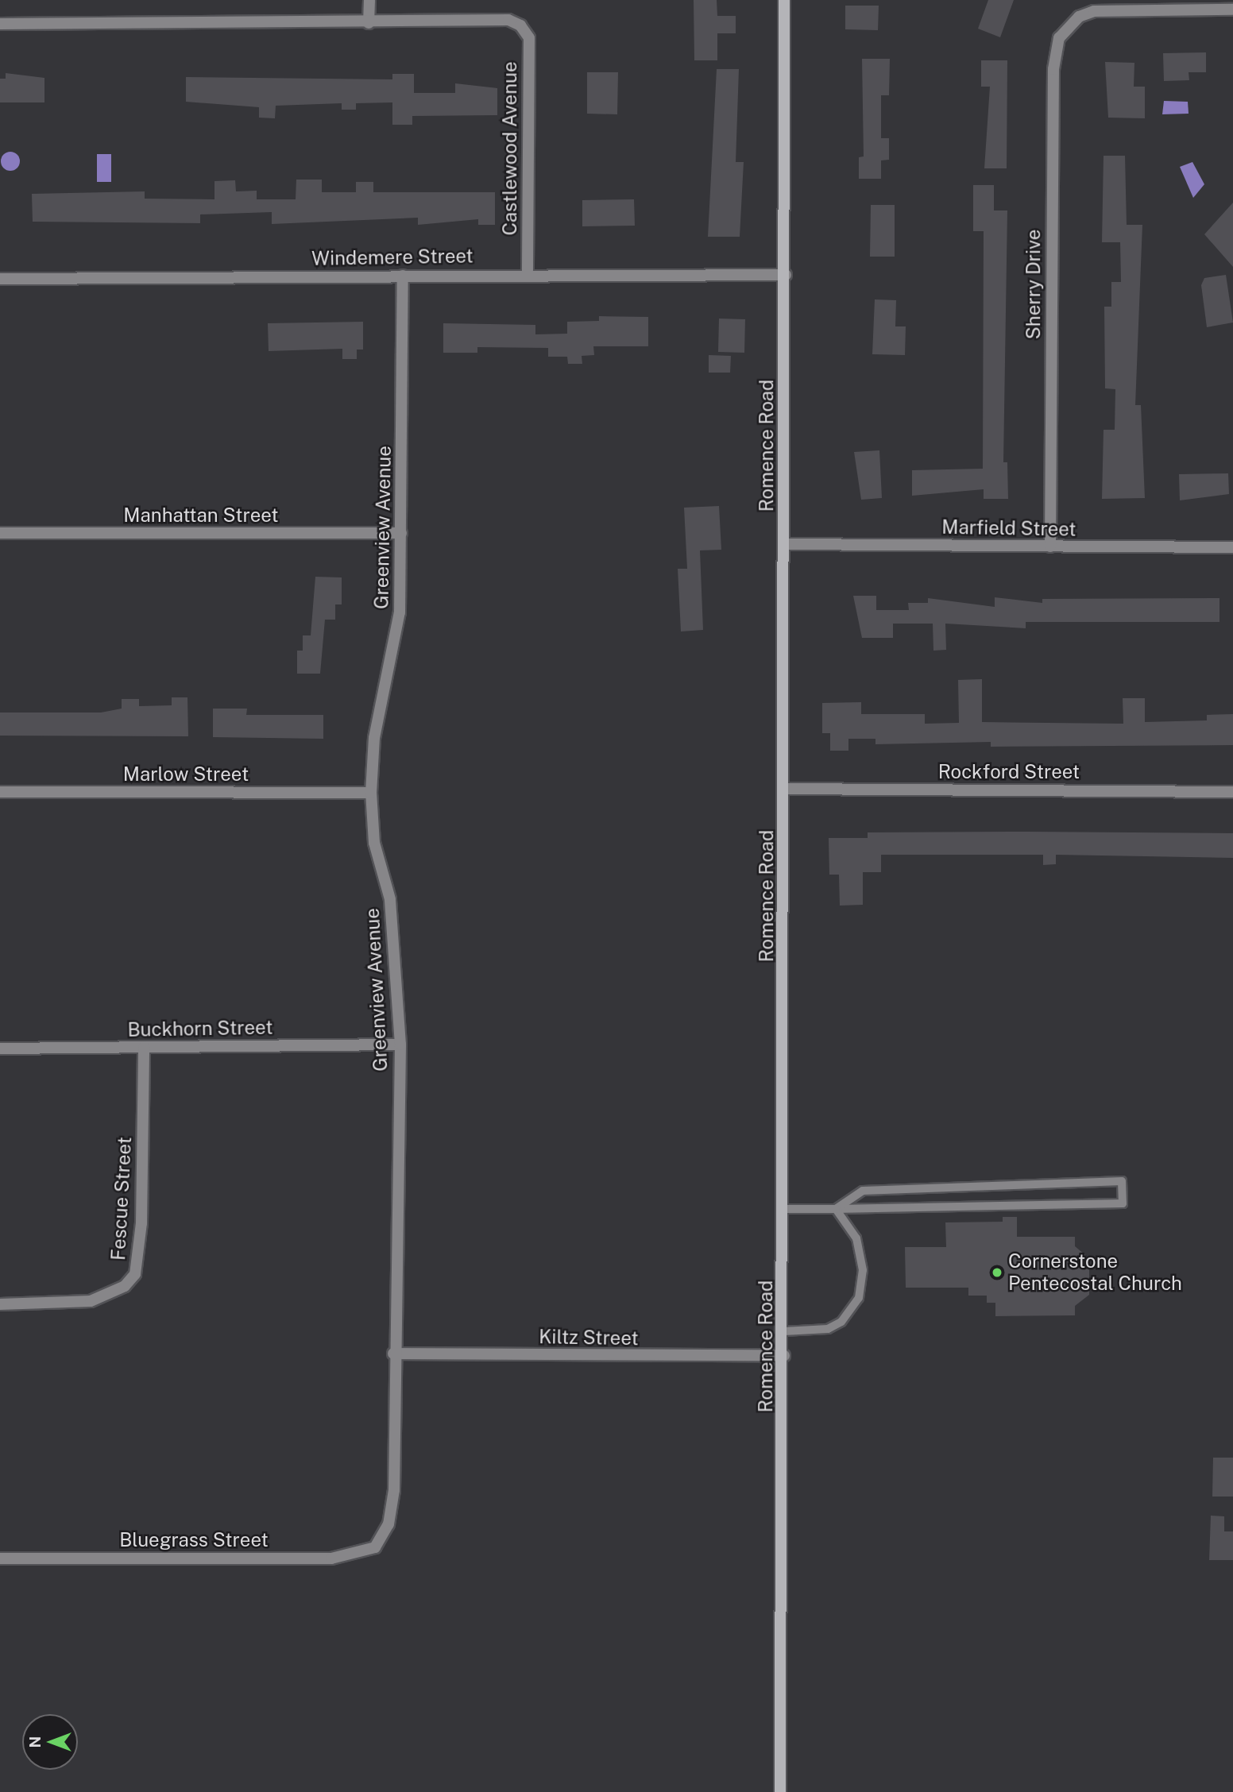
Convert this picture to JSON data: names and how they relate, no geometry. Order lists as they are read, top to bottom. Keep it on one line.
{"streets":{"street":["Castlewood Avenue","Windemere Street","Sherry Drive","Romence Road","Manhattan Street","Greenview Avenue","Marfield Street","Rockford Street","Marlow Street","Buckhorn Street","Fescue Street","Kiltz Street","Bluegrass Street"]},"crossings":[["Castlewood Avenue","Windemere Street"],["Windemere Street","Romence Road"],["Windemere Street","Greenview Avenue"],["Sherry Drive","Marfield Street"],["Romence Road","Marfield Street"],["Romence Road","Rockford Street"],["Romence Road","Kiltz Street"],["Manhattan Street","Greenview Avenue"],["Greenview Avenue","Marlow Street"],["Greenview Avenue","Buckhorn Street"],["Greenview Avenue","Kiltz Street"],["Greenview Avenue","Bluegrass Street"],["Buckhorn Street","Fescue Street"]],"places":["Cornerstone Pentecostal Church"],"north":"left"}
